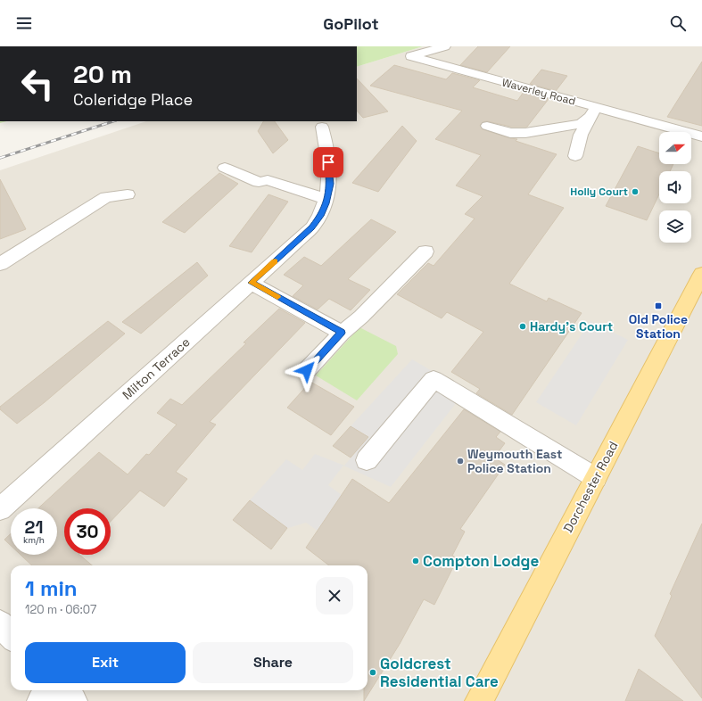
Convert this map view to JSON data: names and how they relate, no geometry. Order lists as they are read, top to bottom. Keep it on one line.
{"streets":{"main road":["Dorchester Road"],"street":["Waverley Road","Milton Terrace"]},"places":{"other":["Holly Court","Hardy's Court","Weymouth East Police Station","Compton Lodge","Goldcrest Residential Care"],"transit":["Old Police Station"]},"north":"right","page":{"header":"GoPilot","turn":["20 m","Coleridge Place"],"speed":"21 km/h","limit":"30","heading":["1 min","120 m · 06:07"],"buttons":["Exit","Share"]}}
